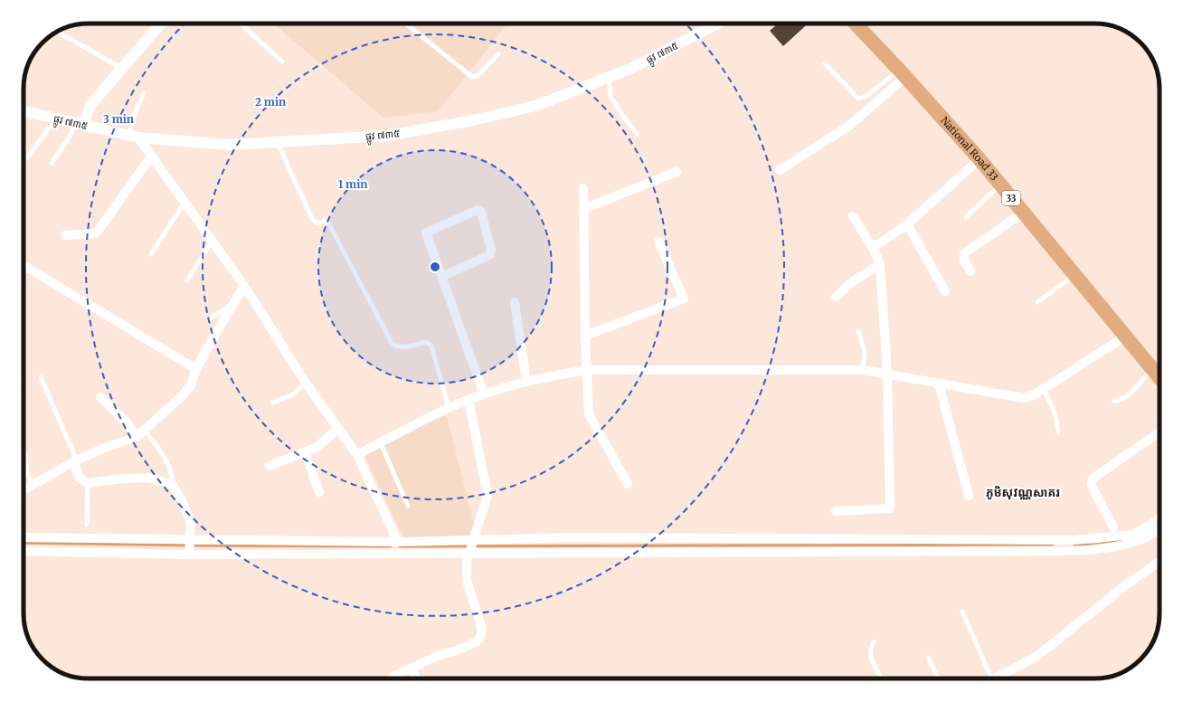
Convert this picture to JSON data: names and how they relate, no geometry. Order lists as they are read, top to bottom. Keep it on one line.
{"streets":{"main road":["National Road 33","33"],"street":["ផ្លូវ ៧៣៥"]},"districts":["ភូមិសុវណ្ណសាគរ"],"rings":["2 min","3 min","1 min"]}
